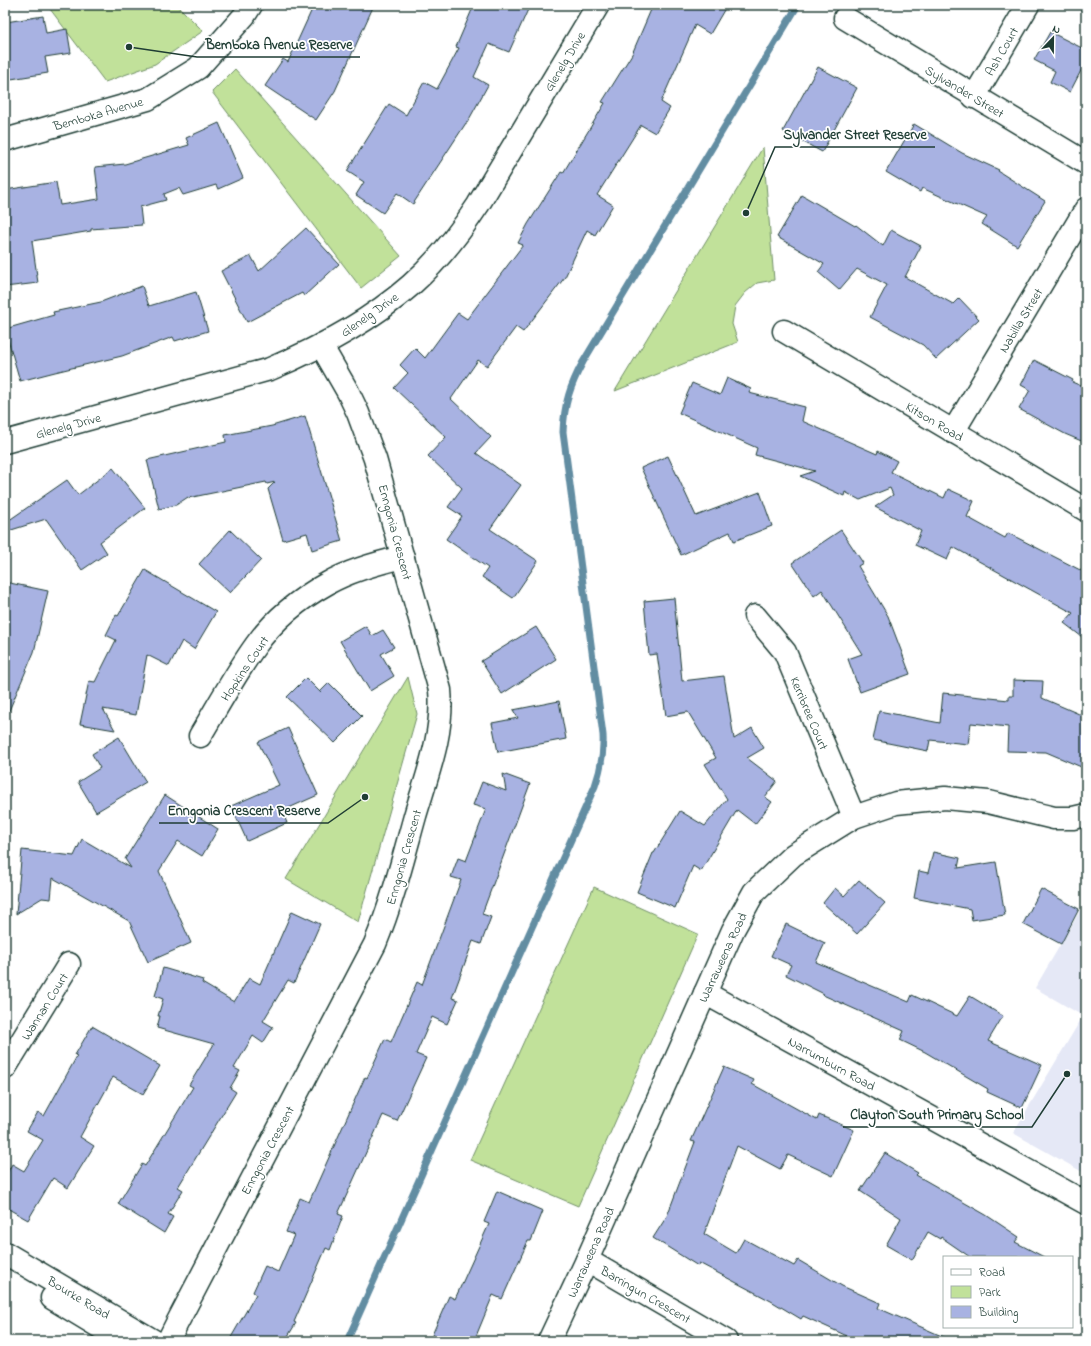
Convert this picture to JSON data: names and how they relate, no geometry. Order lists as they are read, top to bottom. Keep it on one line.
{"streets":{"street":["Ash Court","Glenelg Drive","Sylvander Street","Bemboka Avenue","Nabilla Street","Kitson Road","Enngonia Crescent","Hopkins Court","Kerribree Court","Warraweena Road","Wannan Court","Narrumburn Road","Barringun Crescent","Bourke Road"]},"crossings":[["Ash Court","Sylvander Street"],["Glenelg Drive","Enngonia Crescent"],["Nabilla Street","Kitson Road"],["Enngonia Crescent","Hopkins Court"],["Kerribree Court","Warraweena Road"],["Warraweena Road","Narrumburn Road"],["Warraweena Road","Barringun Crescent"]],"places":["Bemboka Avenue Reserve","Sylvander Street Reserve","Enngonia Crescent Reserve","Clayton South Primary School"],"legend":["Road","Park","Building"],"north":"top"}
